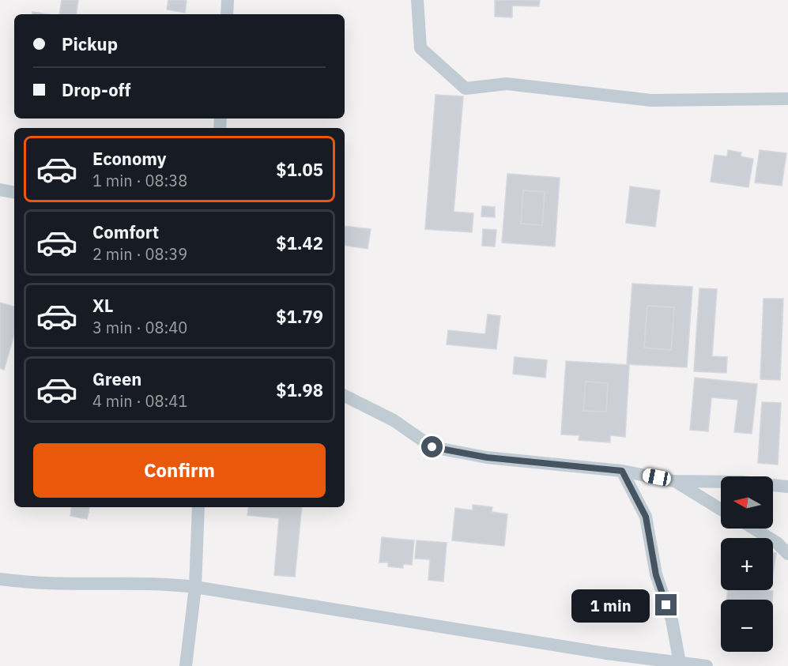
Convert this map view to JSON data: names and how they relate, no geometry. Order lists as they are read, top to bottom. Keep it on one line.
{"north":"left","page":{"banner":["Pickup","Drop-off"],"list":[{"name":"Economy","note":"1 min · 08:38","value":"$1.05"},{"name":"Comfort","note":"2 min · 08:39","value":"$1.42"},{"name":"XL","note":"3 min · 08:40","value":"$1.79"},{"name":"Green","note":"4 min · 08:41","value":"$1.98"}],"buttons":"Confirm","map_buttons":["+","−"],"bubble":"1 min"}}
